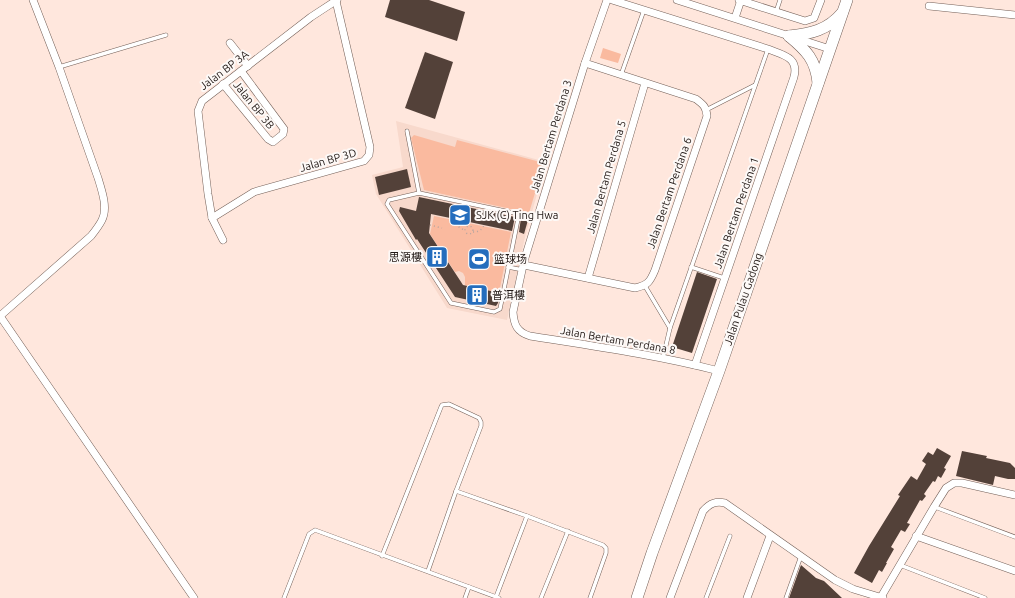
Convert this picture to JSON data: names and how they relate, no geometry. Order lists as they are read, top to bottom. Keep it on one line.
{"streets":{"main road":["Jalan Pulau Gadong"],"street":["Jalan BP 3A","Jalan BP 3B","Jalan Bertam Perdana 3","Jalan BP 3D","Jalan Bertam Perdana 5","Jalan Bertam Perdana 6","Jalan Bertam Perdana 1","Jalan Bertam Perdana 8"]},"crossings":[["Jalan BP 3A","Jalan BP 3B"],["Jalan BP 3A","Jalan BP 3D"],["Jalan Bertam Perdana 3","Jalan Bertam Perdana 8"],["Jalan Bertam Perdana 1","Jalan Bertam Perdana 8"],["Jalan Pulau Gadong","Jalan Bertam Perdana 8"]],"places":{"school or university":["SJK (C) Ting Hwa"],"building":["思源樓","普洱樓"],"sports":["篮球场"]}}
